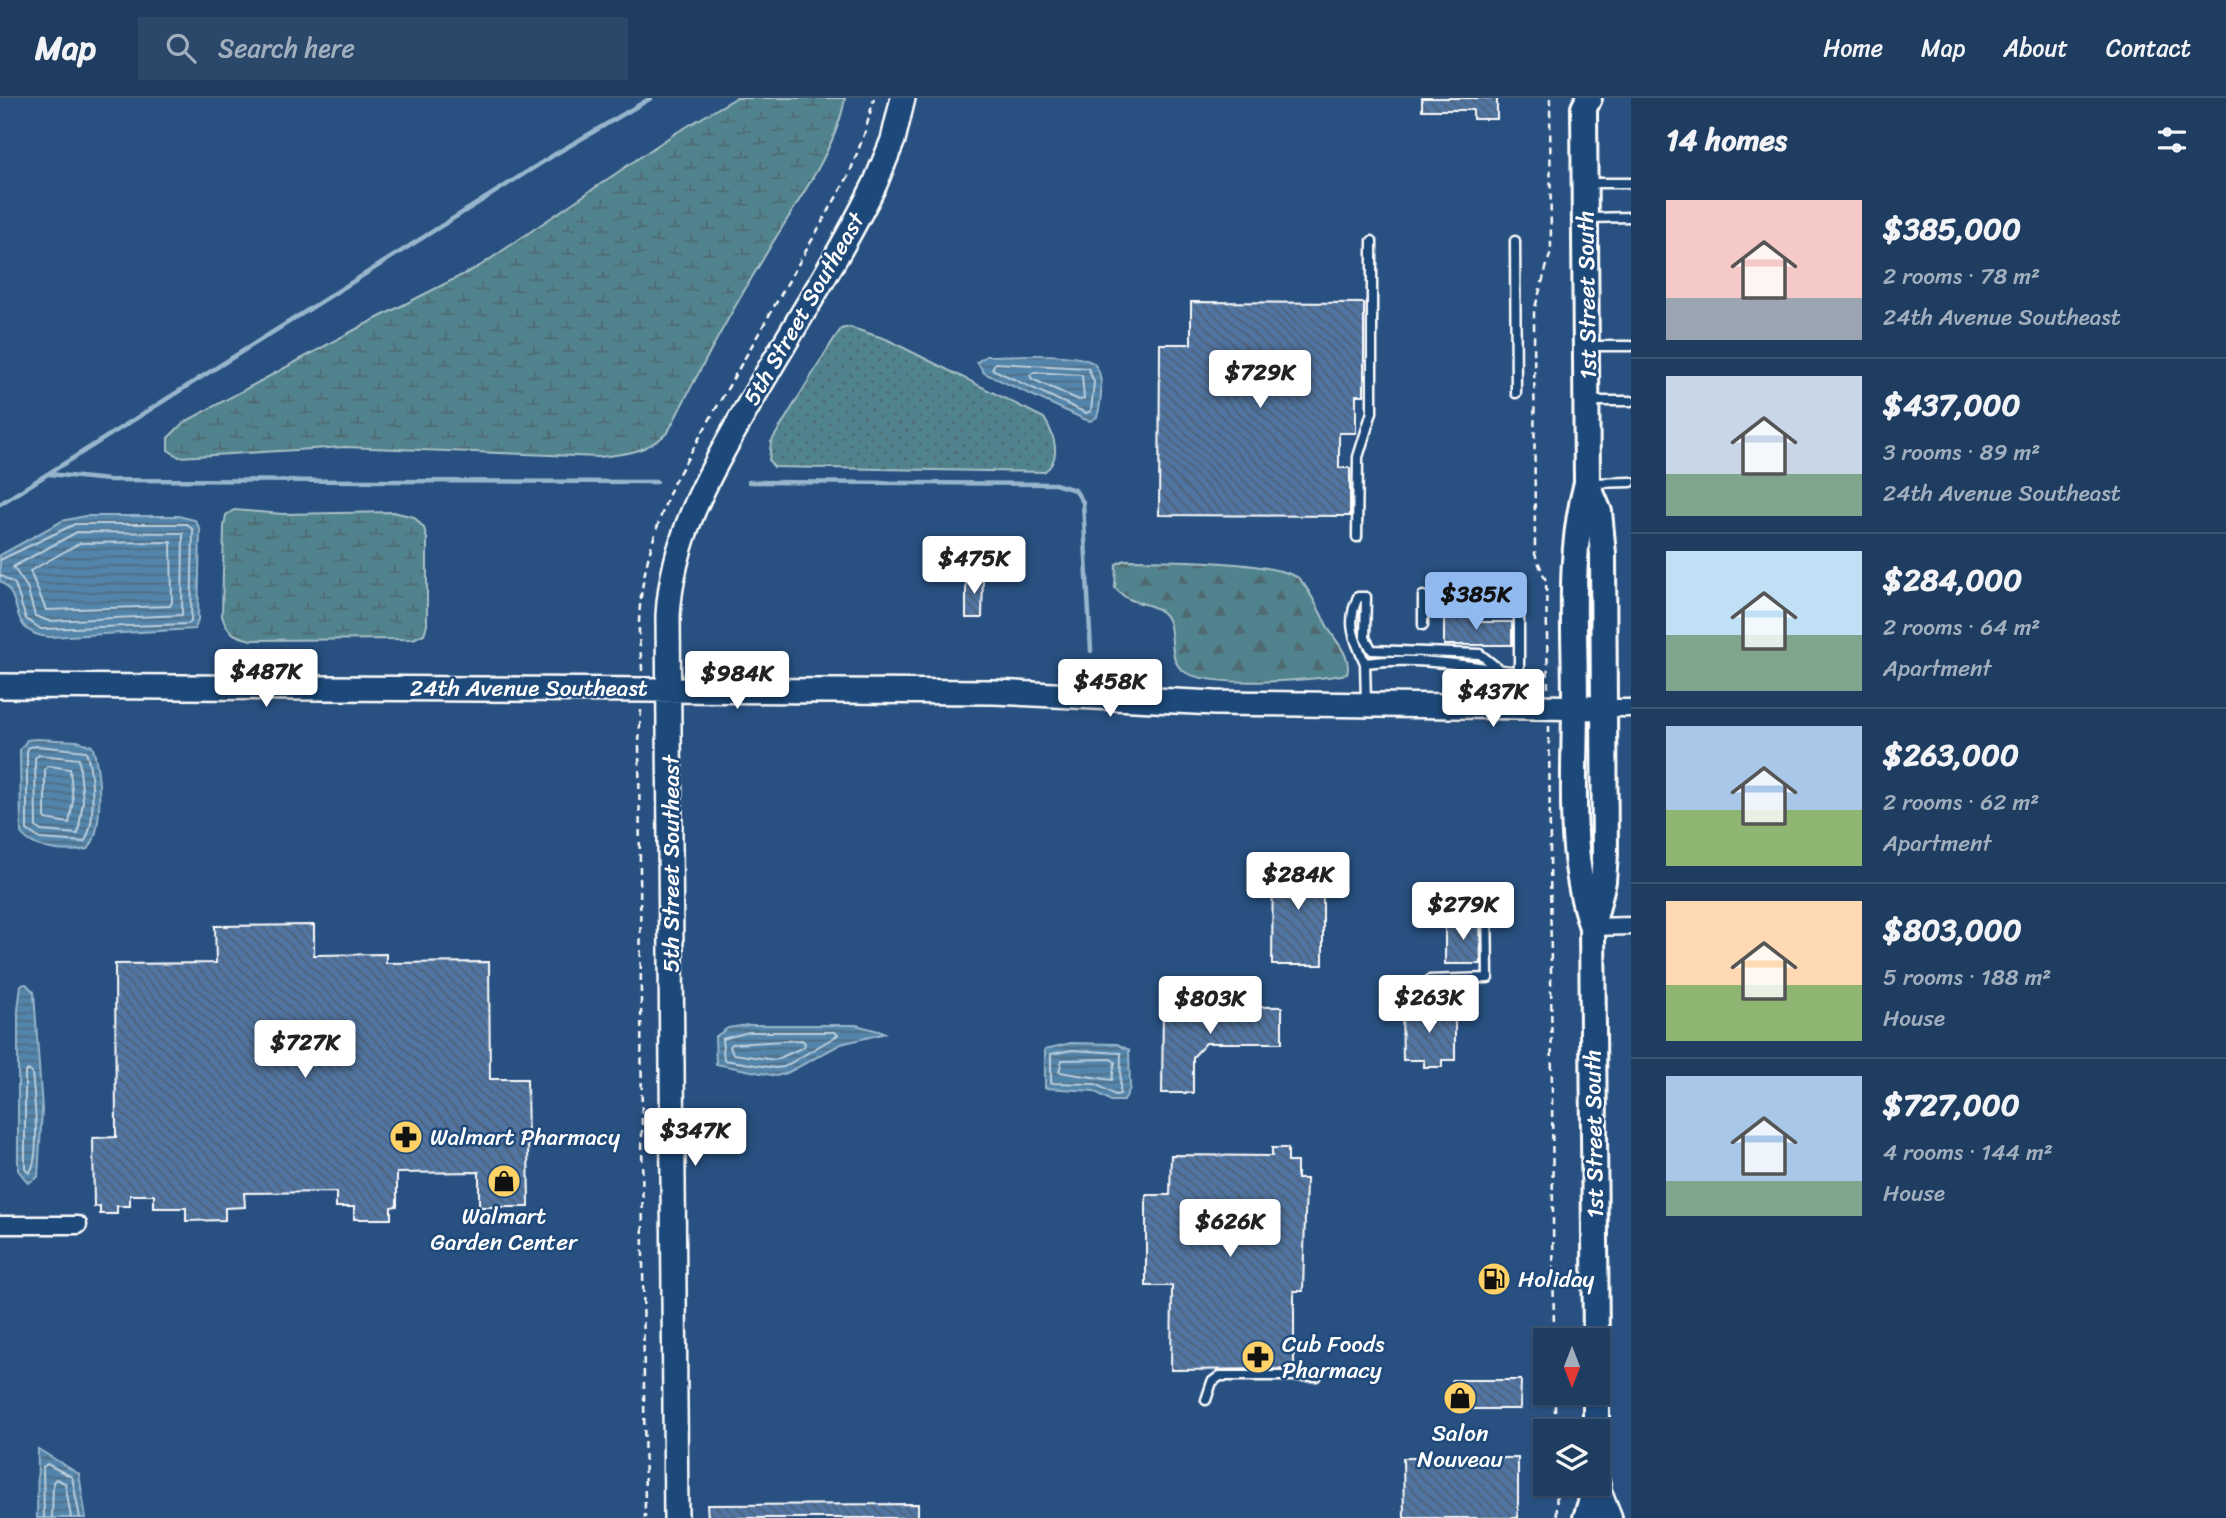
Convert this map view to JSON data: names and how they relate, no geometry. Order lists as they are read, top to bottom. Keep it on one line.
{"streets":{"main road":["1st Street South"],"street":["5th Street Southeast","24th Avenue Southeast"]},"crossings":[["1st Street South","24th Avenue Southeast"],["5th Street Southeast","24th Avenue Southeast"]],"places":{"pharmacy":["Walmart Pharmacy","Cub Foods Pharmacy"],"shop":["Walmart Garden Center","Salon Nouveau"],"fuel station":["Holiday"]},"north":"bottom","page":{"header":"Map","search":"Search here","nav":["Home","Map","About","Contact"],"heading":"14 homes","list":[{"name":"$385,000","note":"2 rooms · 78 m² · 24th Avenue Southeast"},{"name":"$437,000","note":"3 rooms · 89 m² · 24th Avenue Southeast"},{"name":"$284,000","note":"2 rooms · 64 m² · Apartment"},{"name":"$263,000","note":"2 rooms · 62 m² · Apartment"},{"name":"$803,000","note":"5 rooms · 188 m² · House"},{"name":"$727,000","note":"4 rooms · 144 m² · House"}],"price":["$729K","$475K","$385K","$487K","$984K","$458K","$437K","$284K","$279K","$263K","$803K","$727K","$347K","$626K"]}}
